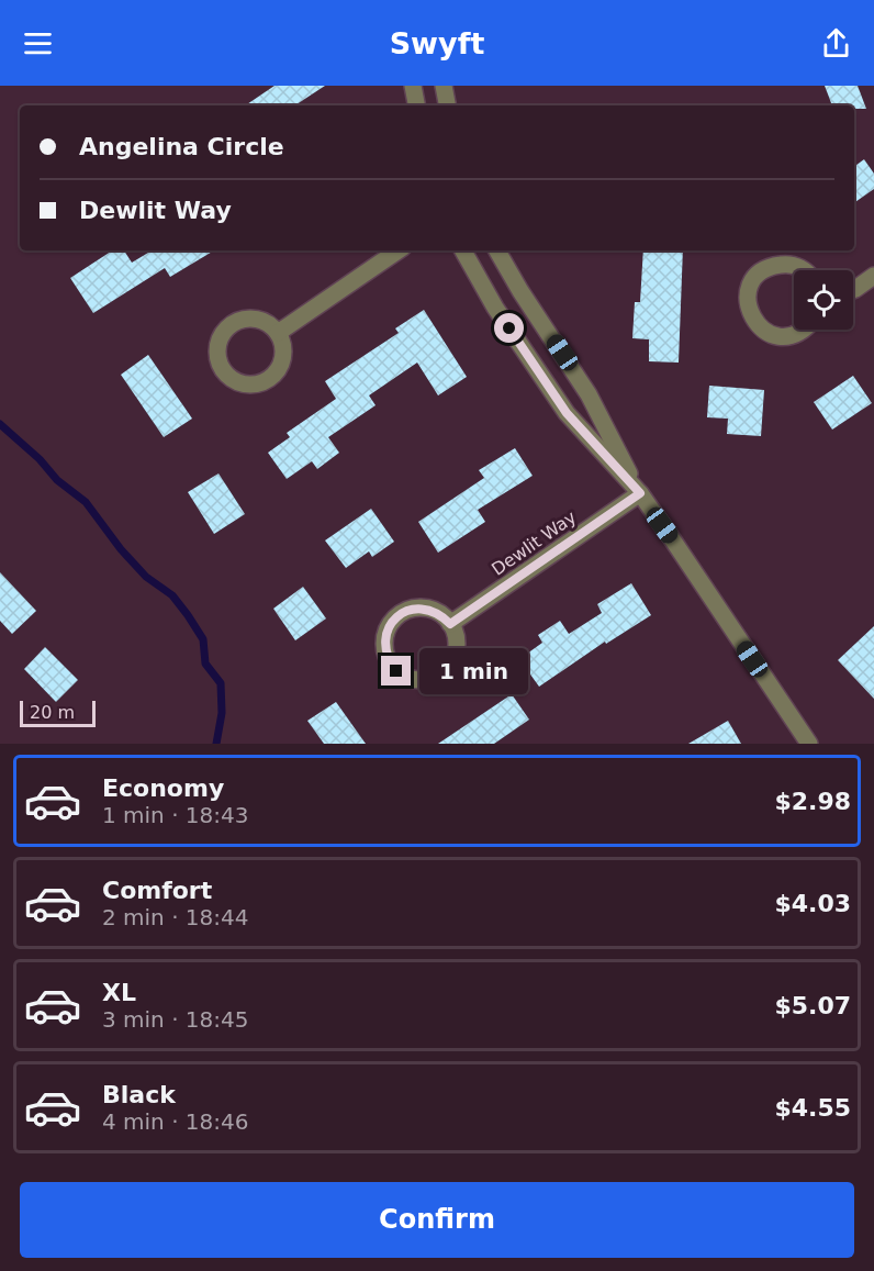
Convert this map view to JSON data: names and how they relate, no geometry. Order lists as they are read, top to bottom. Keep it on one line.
{"streets":{"street":["Dewlit Way"]},"scale_bar":"20 m","page":{"header":"Swyft","banner":["Angelina Circle","Dewlit Way"],"bubble":"1 min","scale":"20 m","list":[{"name":"Economy","note":"1 min · 18:43","value":"$2.98"},{"name":"Comfort","note":"2 min · 18:44","value":"$4.03"},{"name":"XL","note":"3 min · 18:45","value":"$5.07"},{"name":"Black","note":"4 min · 18:46","value":"$4.55"}],"buttons":"Confirm"}}
